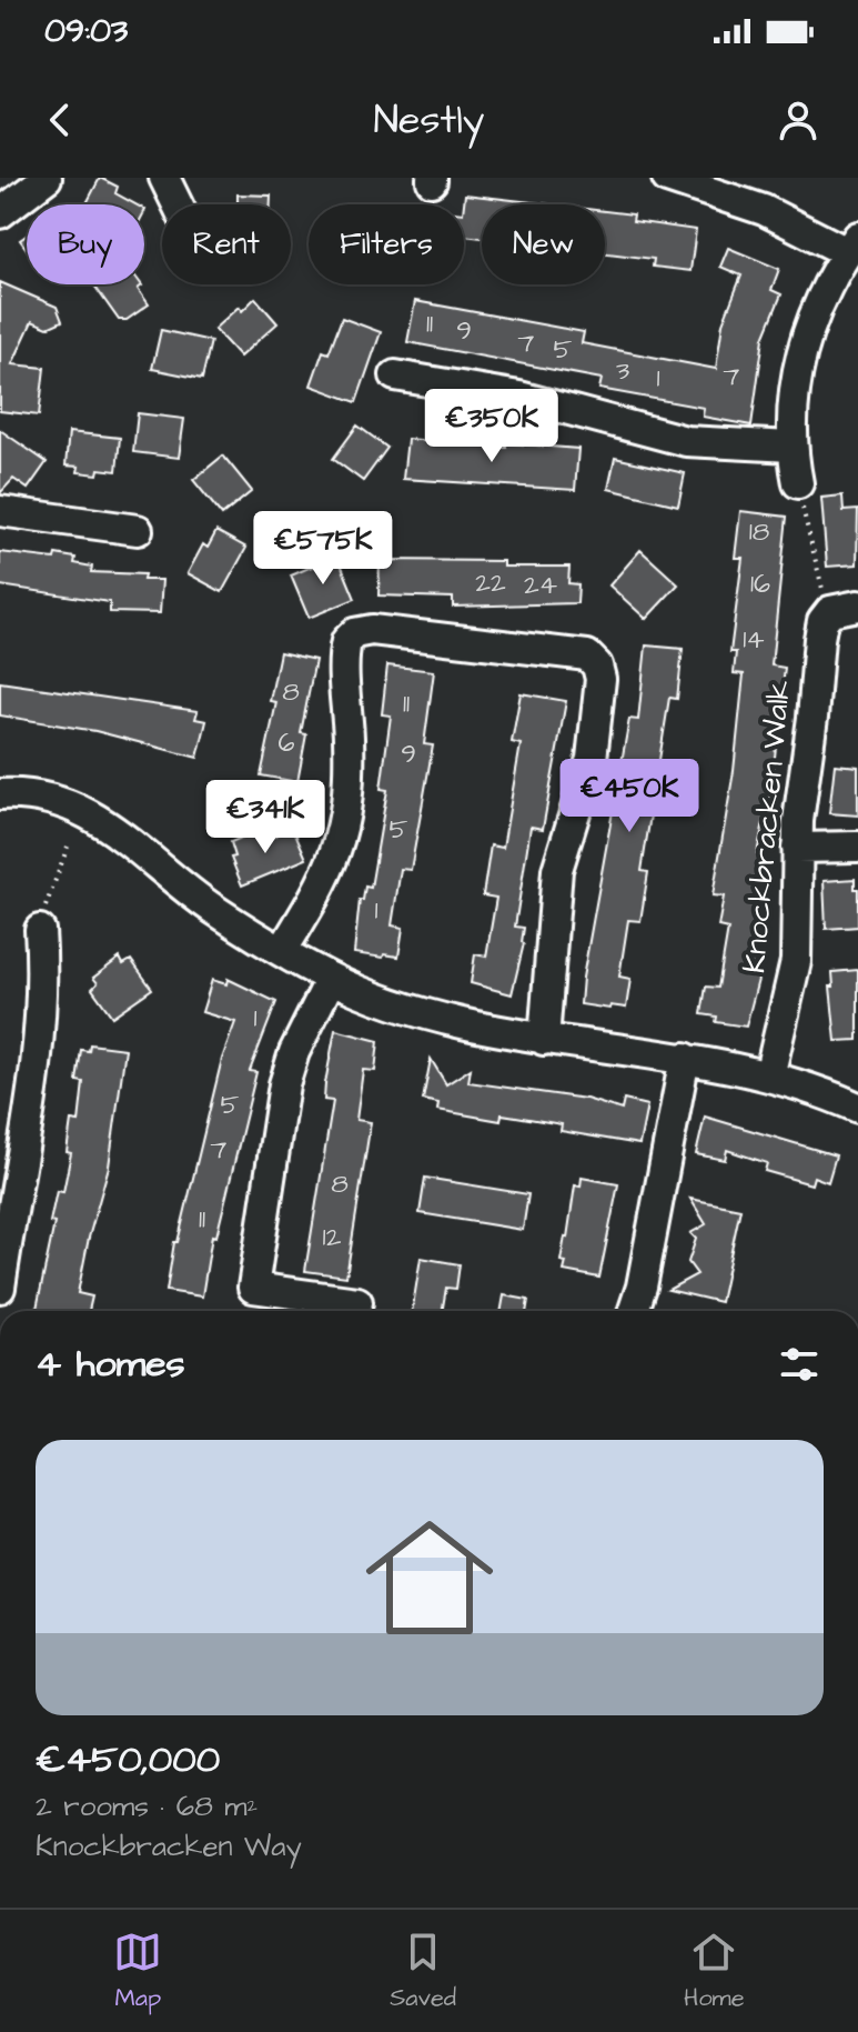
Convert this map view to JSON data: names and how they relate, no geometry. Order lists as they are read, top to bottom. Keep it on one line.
{"streets":{"street":["Knockbracken Walk"]},"house_numbers":["11","9","7","5","3","7","1","18","22","16","24","14","8","11","6","9","5","1","1","5","7","8","11","12"],"page":{"status":"09:03","header":"Nestly","chip":["Buy","Rent","Filters","New"],"price":["€350K","€575K","€450K","€341K"],"heading":"4 homes","list":[{"name":"€450,000","note":"2 rooms · 68 m² · Knockbracken Way"}],"tabs":["Map","Saved","Home"]}}
